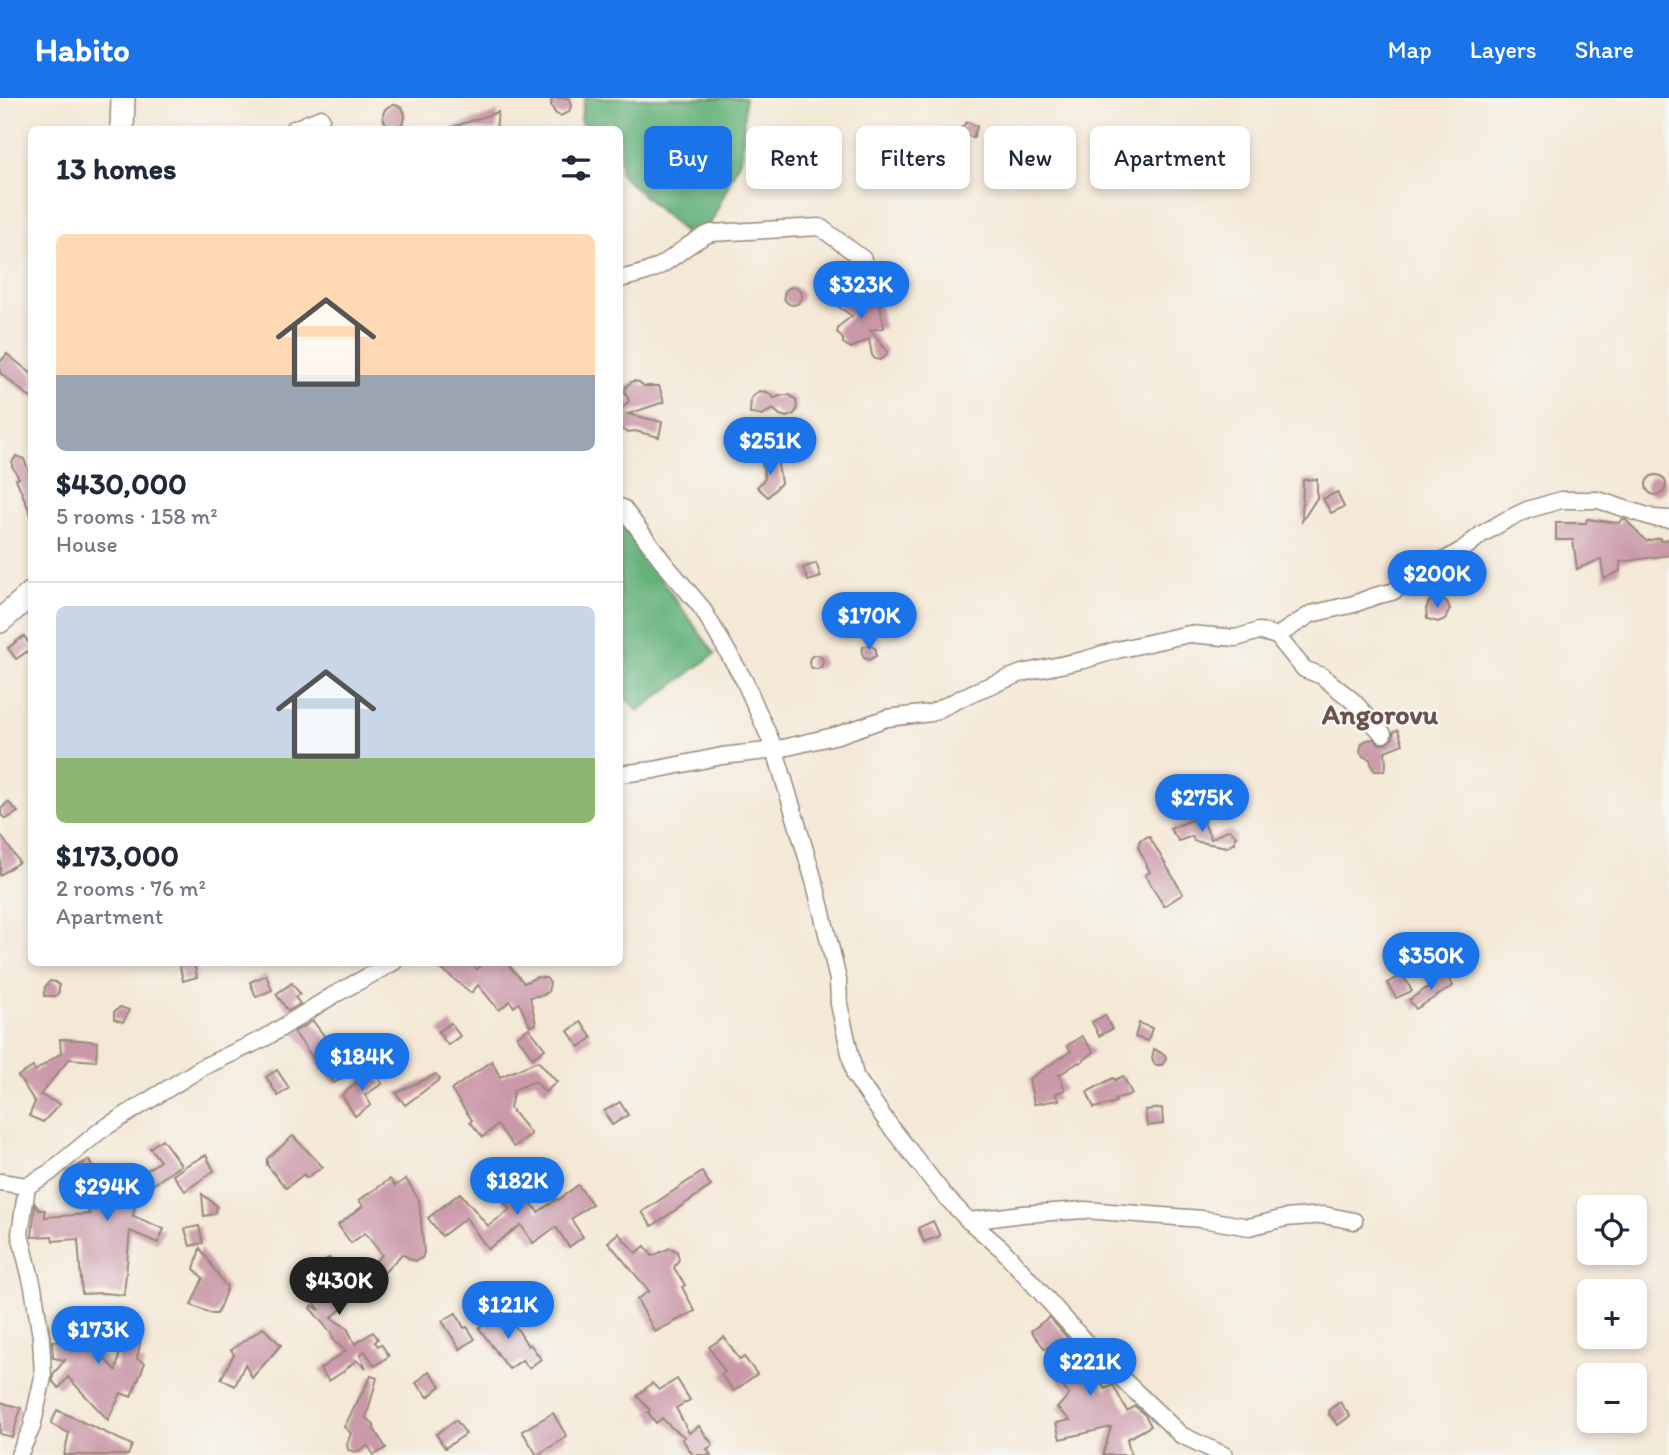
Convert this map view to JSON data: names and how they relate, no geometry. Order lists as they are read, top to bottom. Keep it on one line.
{"districts":["Angorovu"],"page":{"header":"Habito","nav":["Map","Layers","Share"],"chip":["Buy","Rent","Filters","New","Apartment"],"heading":"13 homes","list":[{"name":"$430,000","note":"5 rooms · 158 m² · House"},{"name":"$173,000","note":"2 rooms · 76 m² · Apartment"}],"price":["$323K","$251K","$200K","$170K","$275K","$350K","$184K","$182K","$294K","$430K","$121K","$173K","$221K"],"map_buttons":["+","−"]}}
